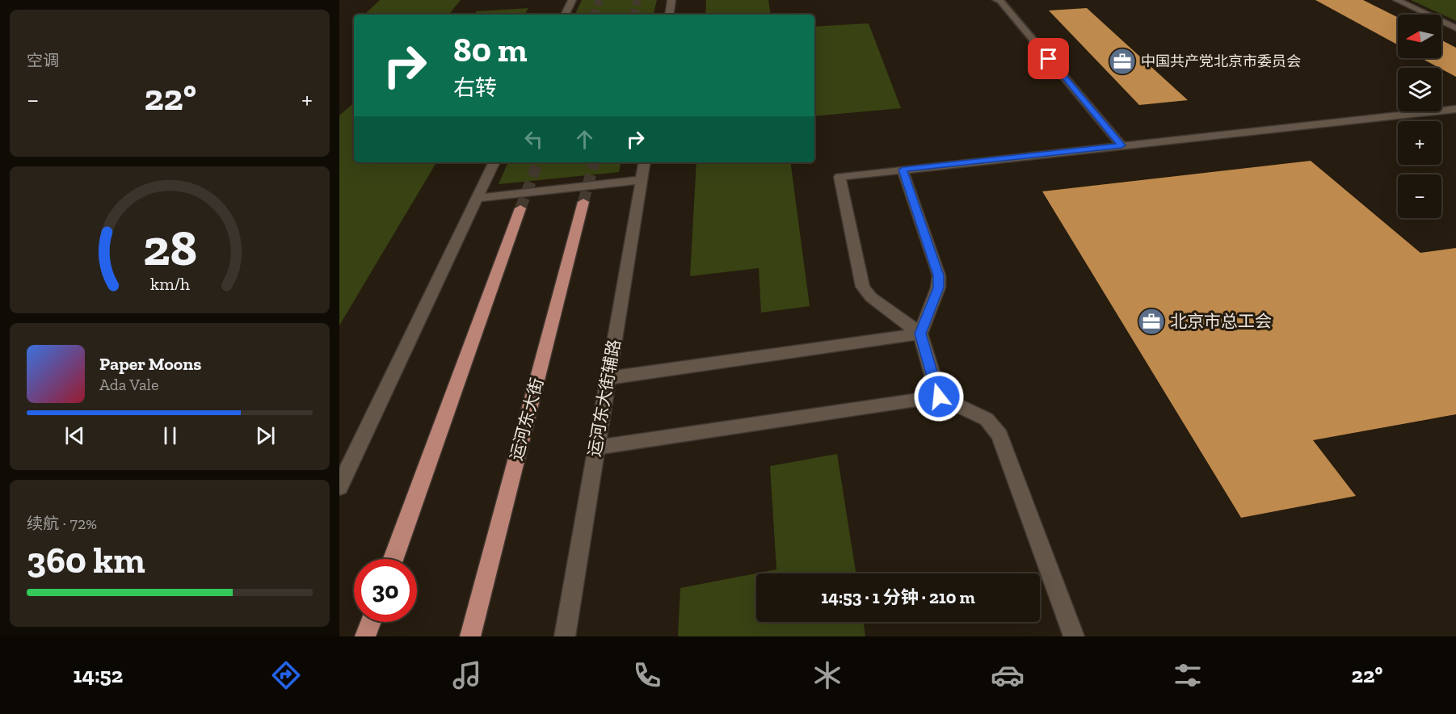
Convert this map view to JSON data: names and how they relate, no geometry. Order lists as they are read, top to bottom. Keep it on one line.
{"streets":{"main road":["运河东大街"],"street":["运河东大街辅路"]},"places":{"office":["中国共产党北京市委员会","北京市总工会"]},"north":"left","page":{"tile":["空调",["续航 · 72%","360 km"]],"map_buttons":["+","−"],"turn":["80 m","右转"],"heat":["−","22°","+"],"song":["Paper Moons","Ada Vale"],"limit":"30","trip":"14:53 · 1 分钟 · 210 m","tabs":["14:52","22°"],"gauge":["28","km/h"]}}
